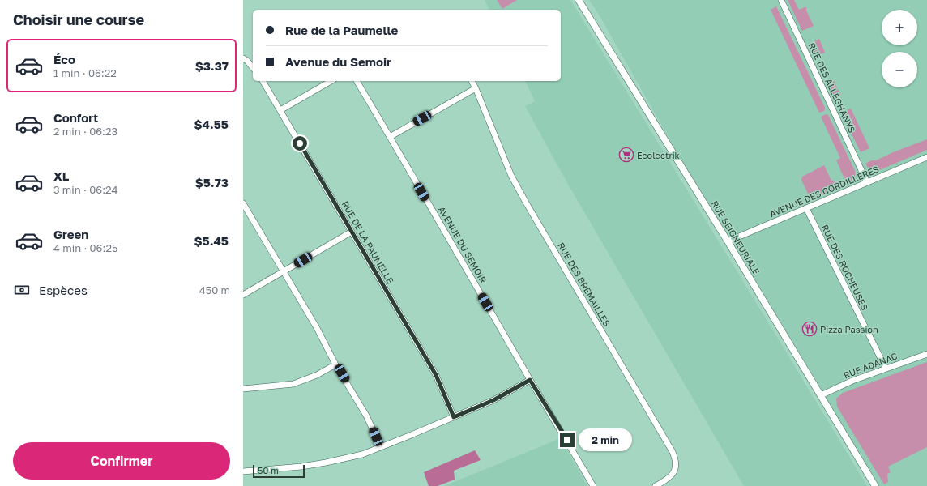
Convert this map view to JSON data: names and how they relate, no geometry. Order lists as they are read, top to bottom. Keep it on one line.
{"streets":{"street":["RUE DES ALLEGHANYS","AVENUE DES CORDILLÈRES","RUE SEIGNEURIALE","RUE DE LA PAUMELLE","AVENUE DU SEMOIR","RUE DES ROCHEUSES","RUE DES BREMAILLES","RUE ADANAC"]},"crossings":[["RUE DES ALLEGHANYS","AVENUE DES CORDILLÈRES"],["AVENUE DES CORDILLÈRES","RUE SEIGNEURIALE"],["AVENUE DES CORDILLÈRES","RUE DES ROCHEUSES"],["RUE SEIGNEURIALE","RUE ADANAC"],["RUE DES ROCHEUSES","RUE ADANAC"]],"places":{"supermarket":["Ecolectrik"],"restaurant":["Pizza Passion"]},"scale_bar":"50 m","page":{"heading":"Choisir une course","map_buttons":["+","−"],"banner":["Rue de la Paumelle","Avenue du Semoir"],"list":[{"name":"Éco","note":"1 min · 06:22","value":"$3.37"},{"name":"Confort","note":"2 min · 06:23","value":"$4.55"},{"name":"XL","note":"3 min · 06:24","value":"$5.73"},{"name":"Green","note":"4 min · 06:25","value":"$5.45"}],"pay":["Espèces","450 m"],"bubble":"2 min","buttons":"Confirmer","scale":"50 m"}}
